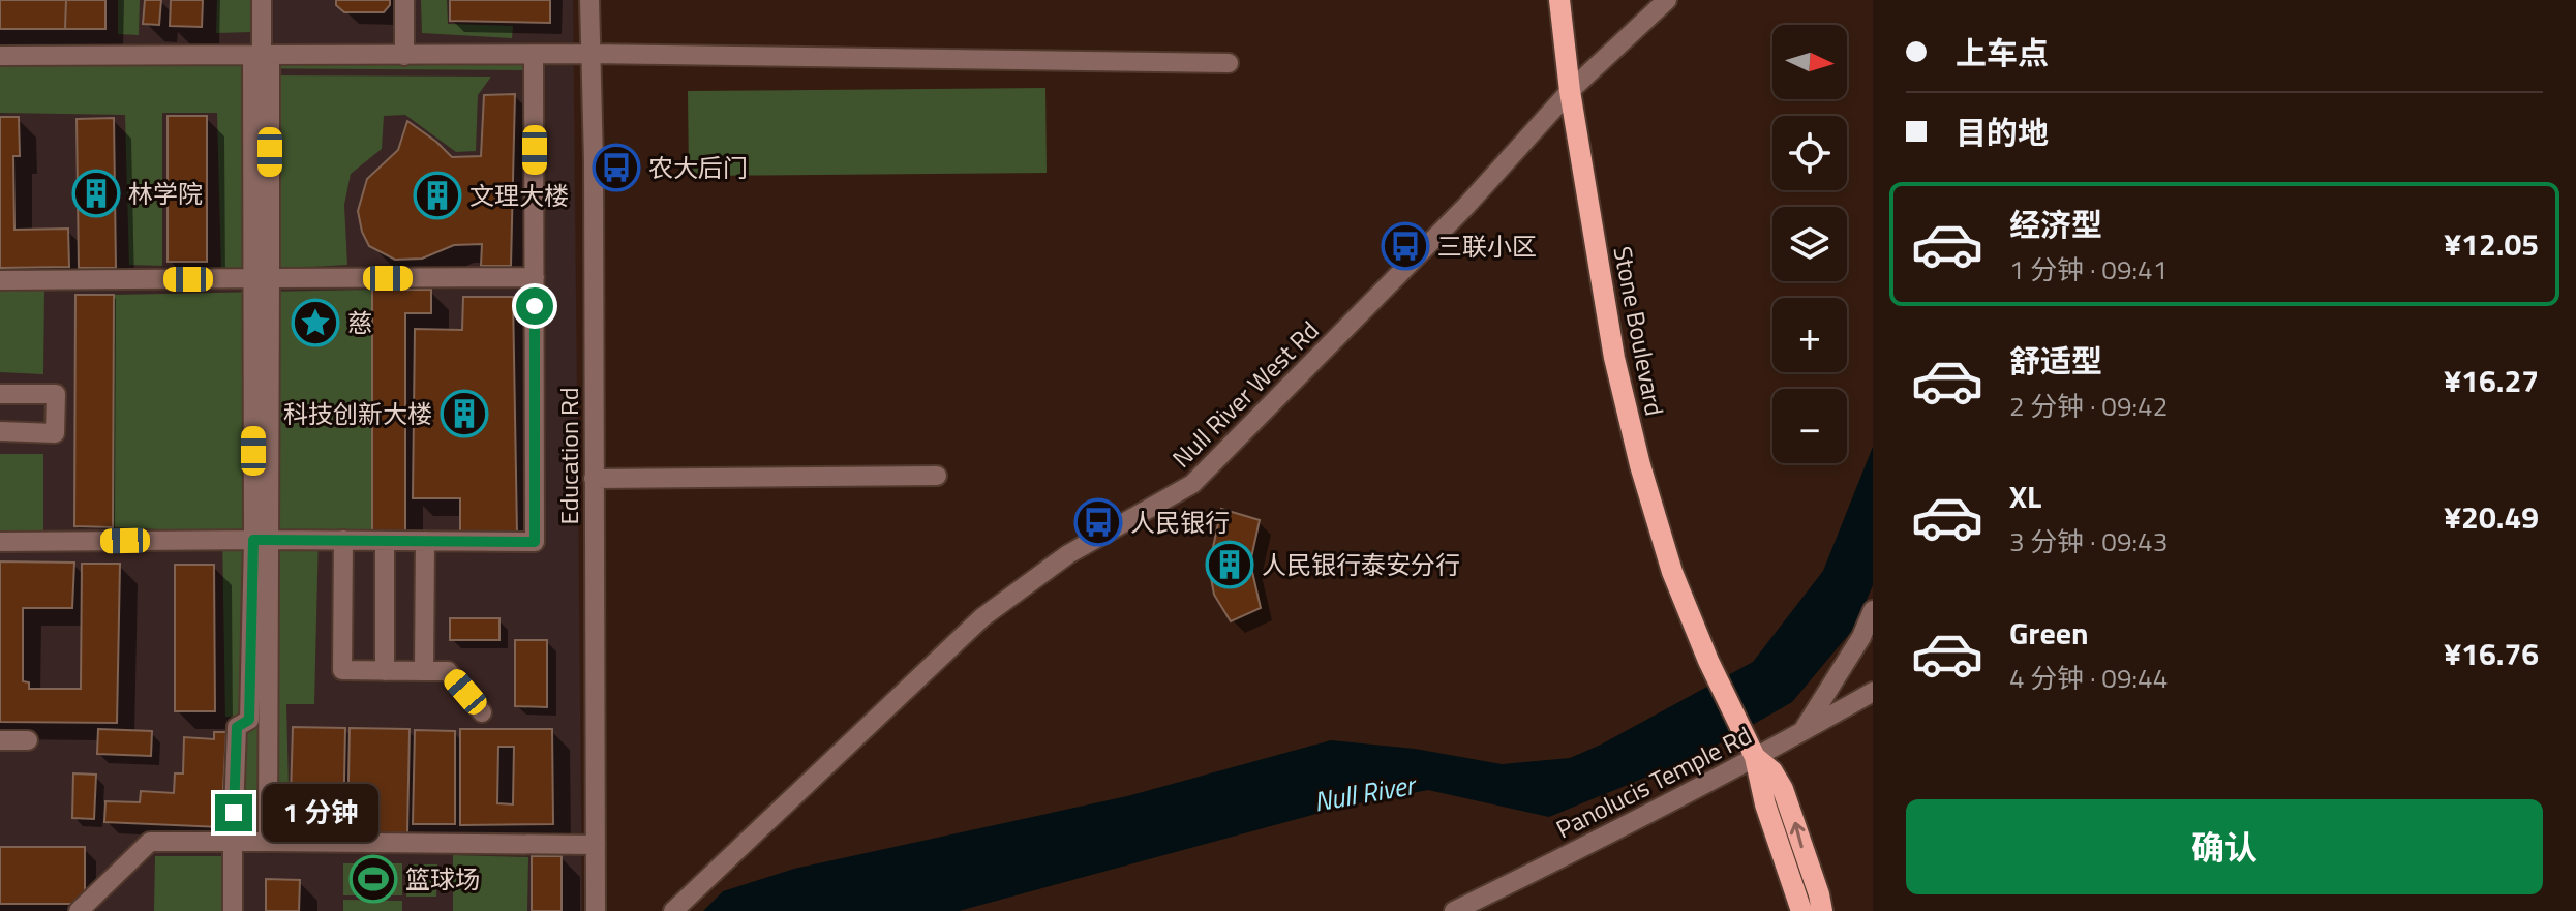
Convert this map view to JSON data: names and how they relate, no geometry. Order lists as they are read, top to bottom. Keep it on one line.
{"streets":{"main road":["Stone Boulevard"],"street":["Null River West Rd","Education Rd","Panolucis Temple Rd"]},"crossings":[["Stone Boulevard","Null River West Rd"],["Stone Boulevard","Panolucis Temple Rd"]],"water":["Null River"],"places":{"bus stop":["农大后门","三联小区","人民银行"],"building":["林学院","文理大楼","科技创新大楼","人民银行泰安分行"],"place":["慈"],"sports":["篮球场"]},"north":"right","page":{"banner":["上车点","目的地"],"map_buttons":["+","−"],"list":[{"name":"经济型","note":"1 分钟 · 09:41","value":"¥12.05"},{"name":"舒适型","note":"2 分钟 · 09:42","value":"¥16.27"},{"name":"XL","note":"3 分钟 · 09:43","value":"¥20.49"},{"name":"Green","note":"4 分钟 · 09:44","value":"¥16.76"}],"buttons":"确认","bubble":"1 分钟"}}
